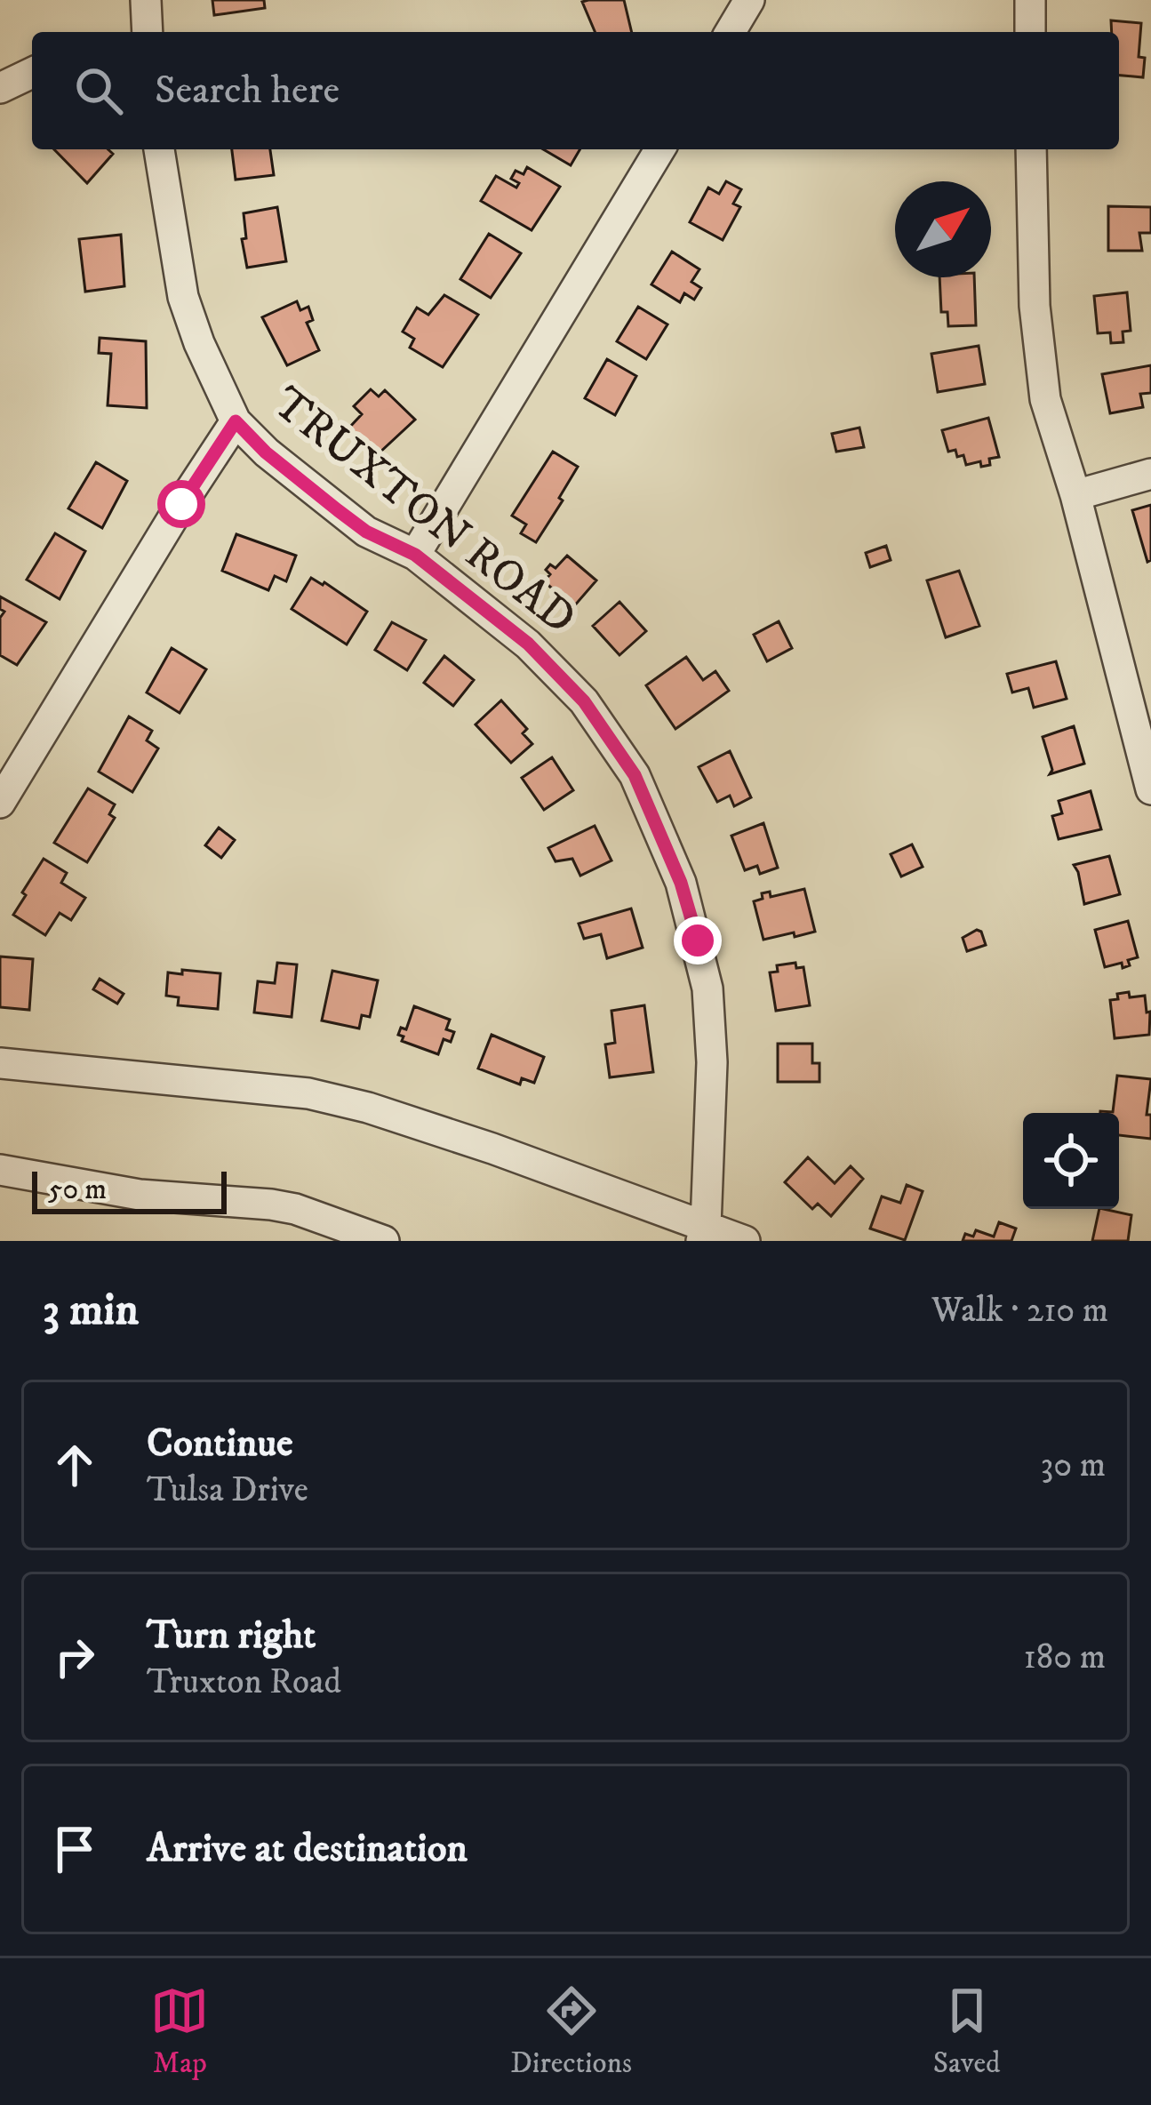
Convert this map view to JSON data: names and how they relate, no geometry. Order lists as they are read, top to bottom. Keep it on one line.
{"streets":{"street":["TRUXTON ROAD"]},"scale_bar":"50 m","north":"top right","page":{"search":"Search here","scale":"50 m","heading":["3 min","Walk · 210 m"],"list":[["Continue","Tulsa Drive","30 m"],["Turn right","Truxton Road","180 m"],"Arrive at destination"],"nav":["Map","Directions","Saved"]}}
